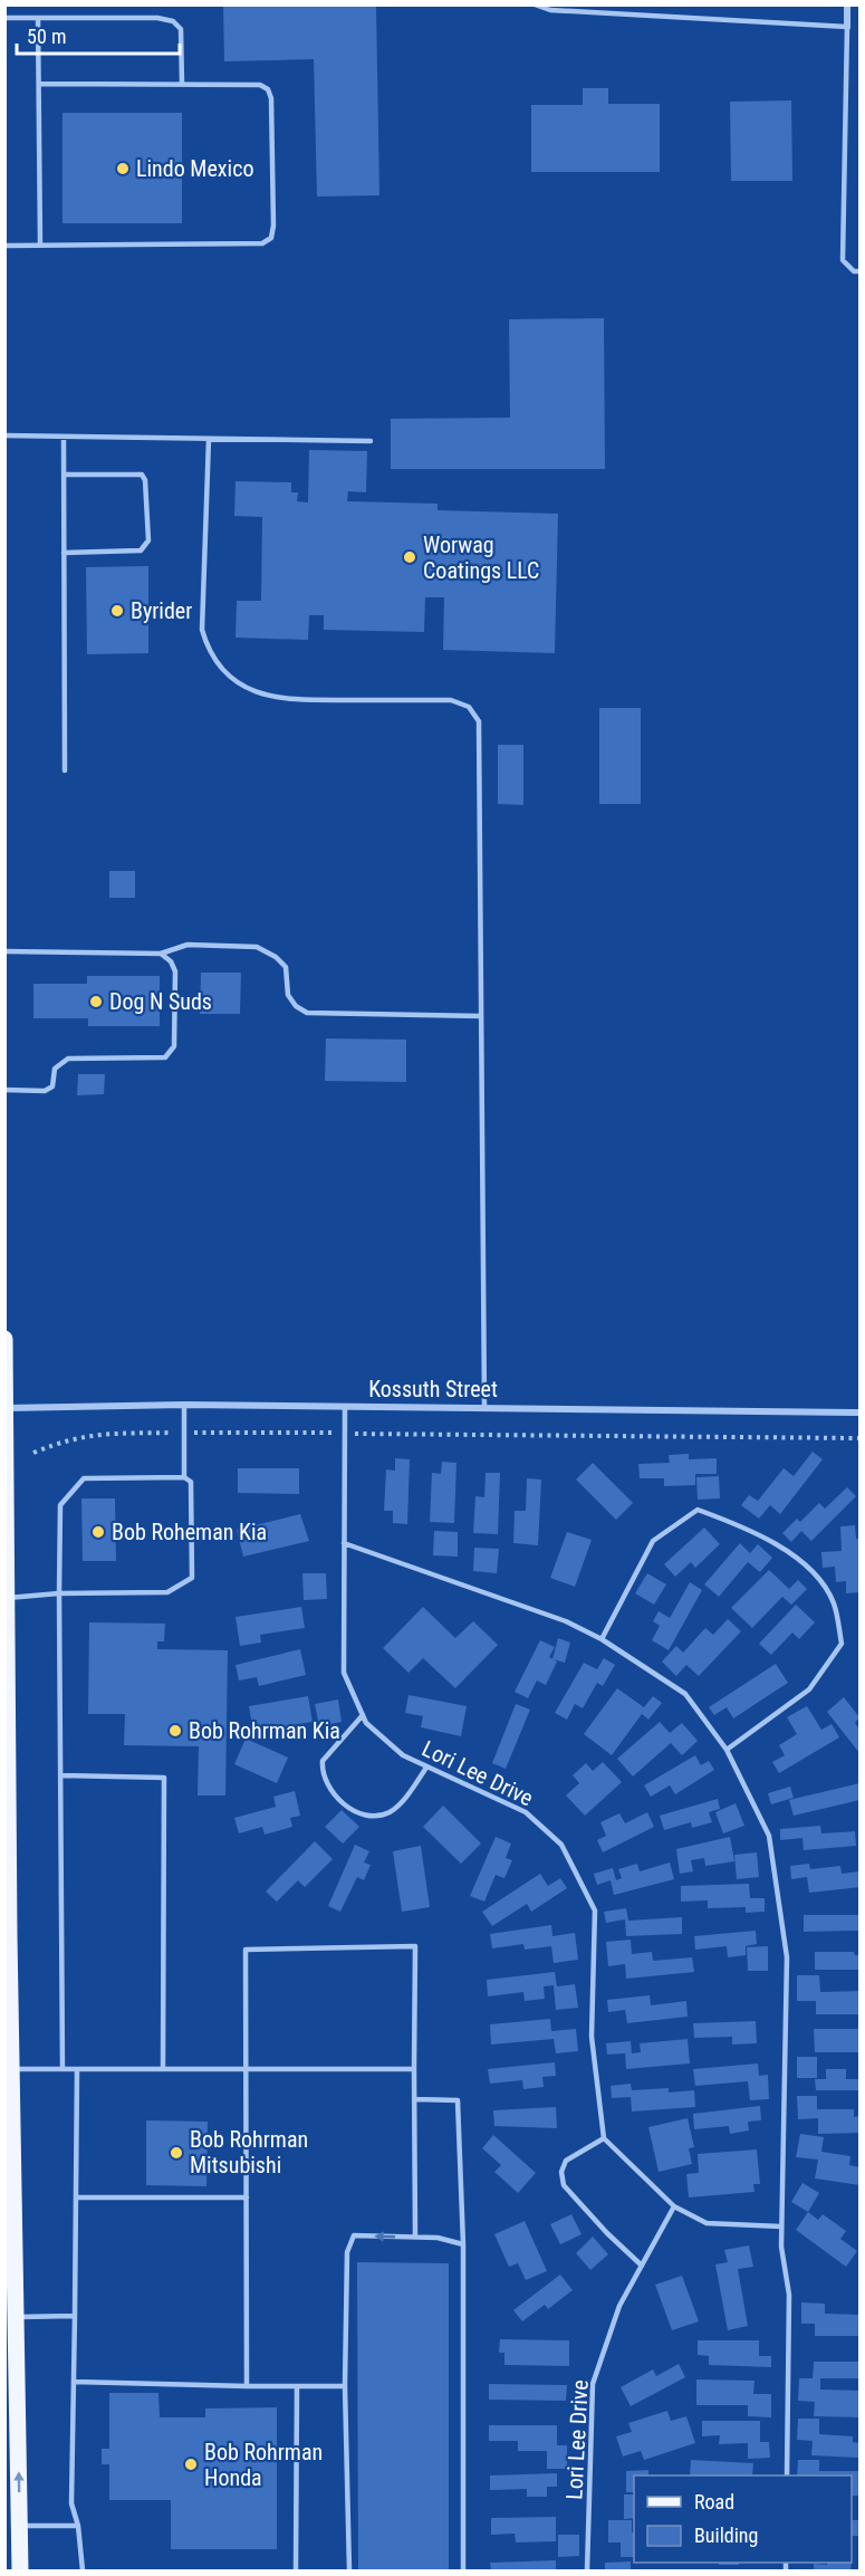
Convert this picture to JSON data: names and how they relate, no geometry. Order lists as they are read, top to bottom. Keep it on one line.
{"streets":{"street":["Kossuth Street"],"lane":["Lori Lee Drive"]},"crossings":[["Kossuth Street","Lori Lee Drive"]],"places":["Lindo Mexico","Worwag Coatings LLC","Byrider","Dog N Suds","Bob Roheman Kia","Bob Rohrman Kia","Bob Rohrman Mitsubishi","Bob Rohrman Honda"],"legend":["Road","Building"],"scale_bar":"50 m"}
